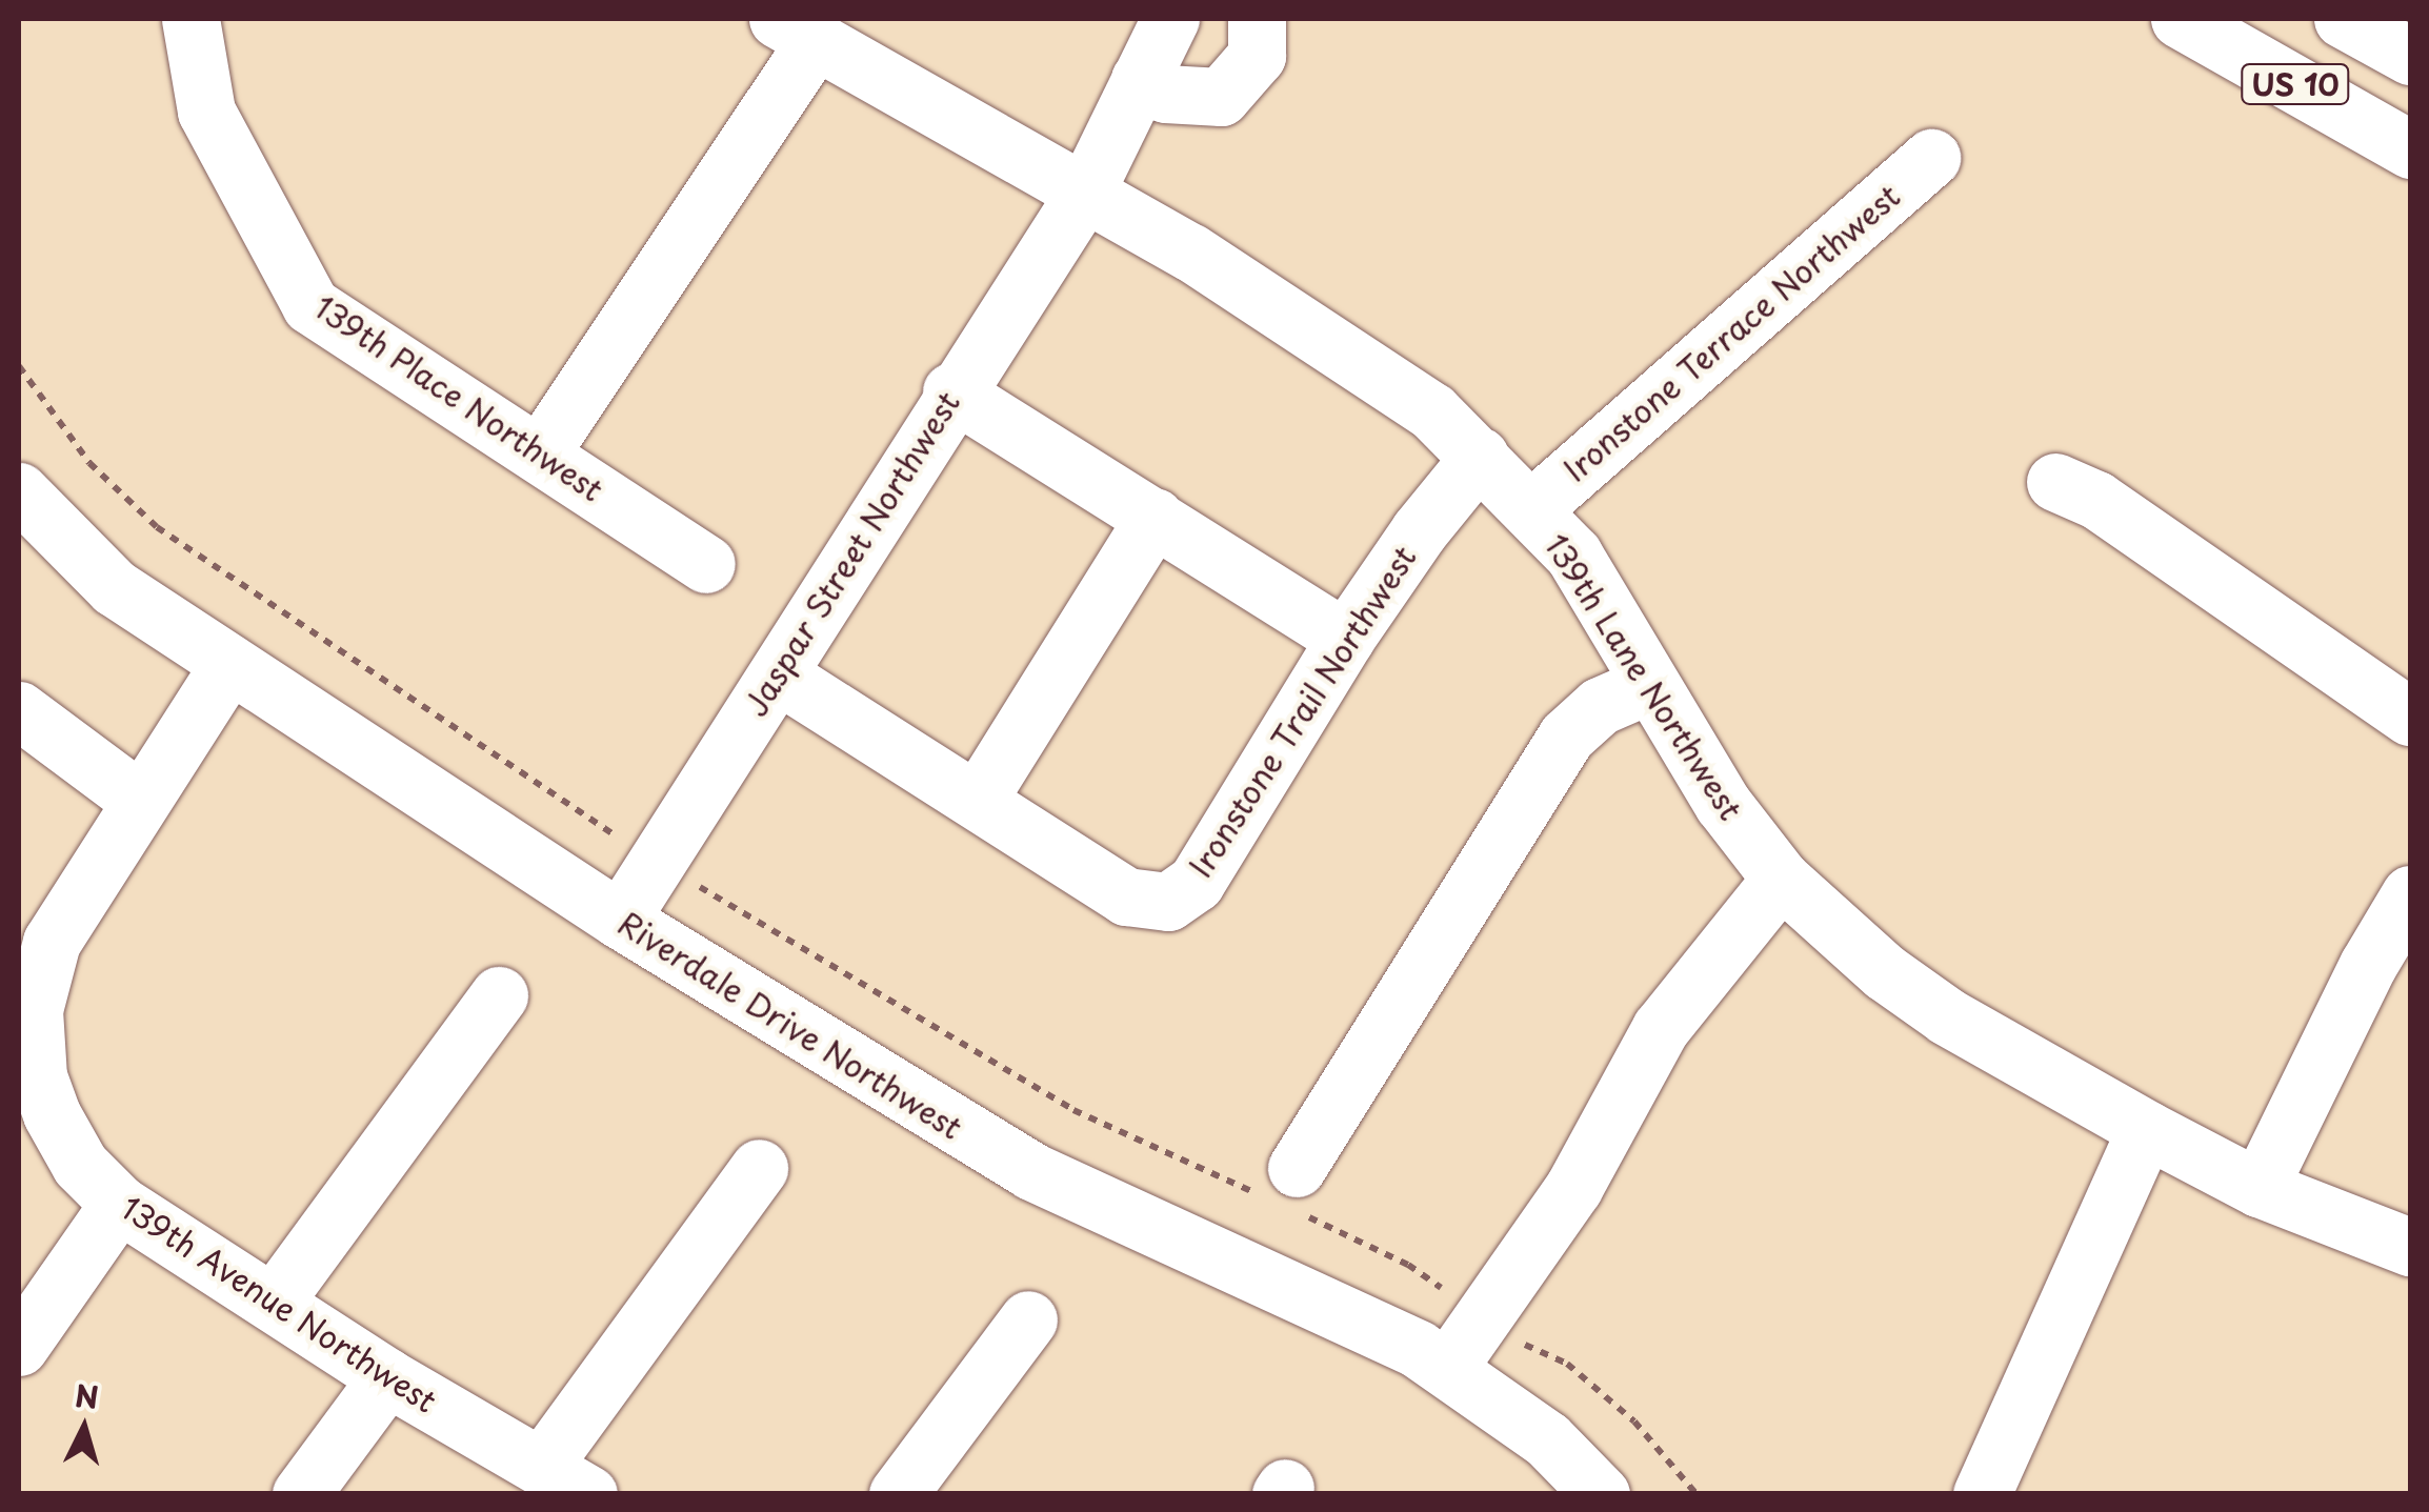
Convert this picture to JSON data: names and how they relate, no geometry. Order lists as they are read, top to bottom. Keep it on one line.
{"streets":{"main road":["US 10","Ironstone Terrace Northwest","139th Place Northwest","Jaspar Street Northwest","139th Lane Northwest","Ironstone Trail Northwest","Riverdale Drive Northwest","139th Avenue Northwest"]},"crossings":[["Ironstone Terrace Northwest","139th Lane Northwest"],["Jaspar Street Northwest","139th Lane Northwest"],["Jaspar Street Northwest","Ironstone Trail Northwest"],["Jaspar Street Northwest","Riverdale Drive Northwest"],["139th Lane Northwest","Ironstone Trail Northwest"],["Riverdale Drive Northwest","139th Avenue Northwest"]],"north":"top"}
